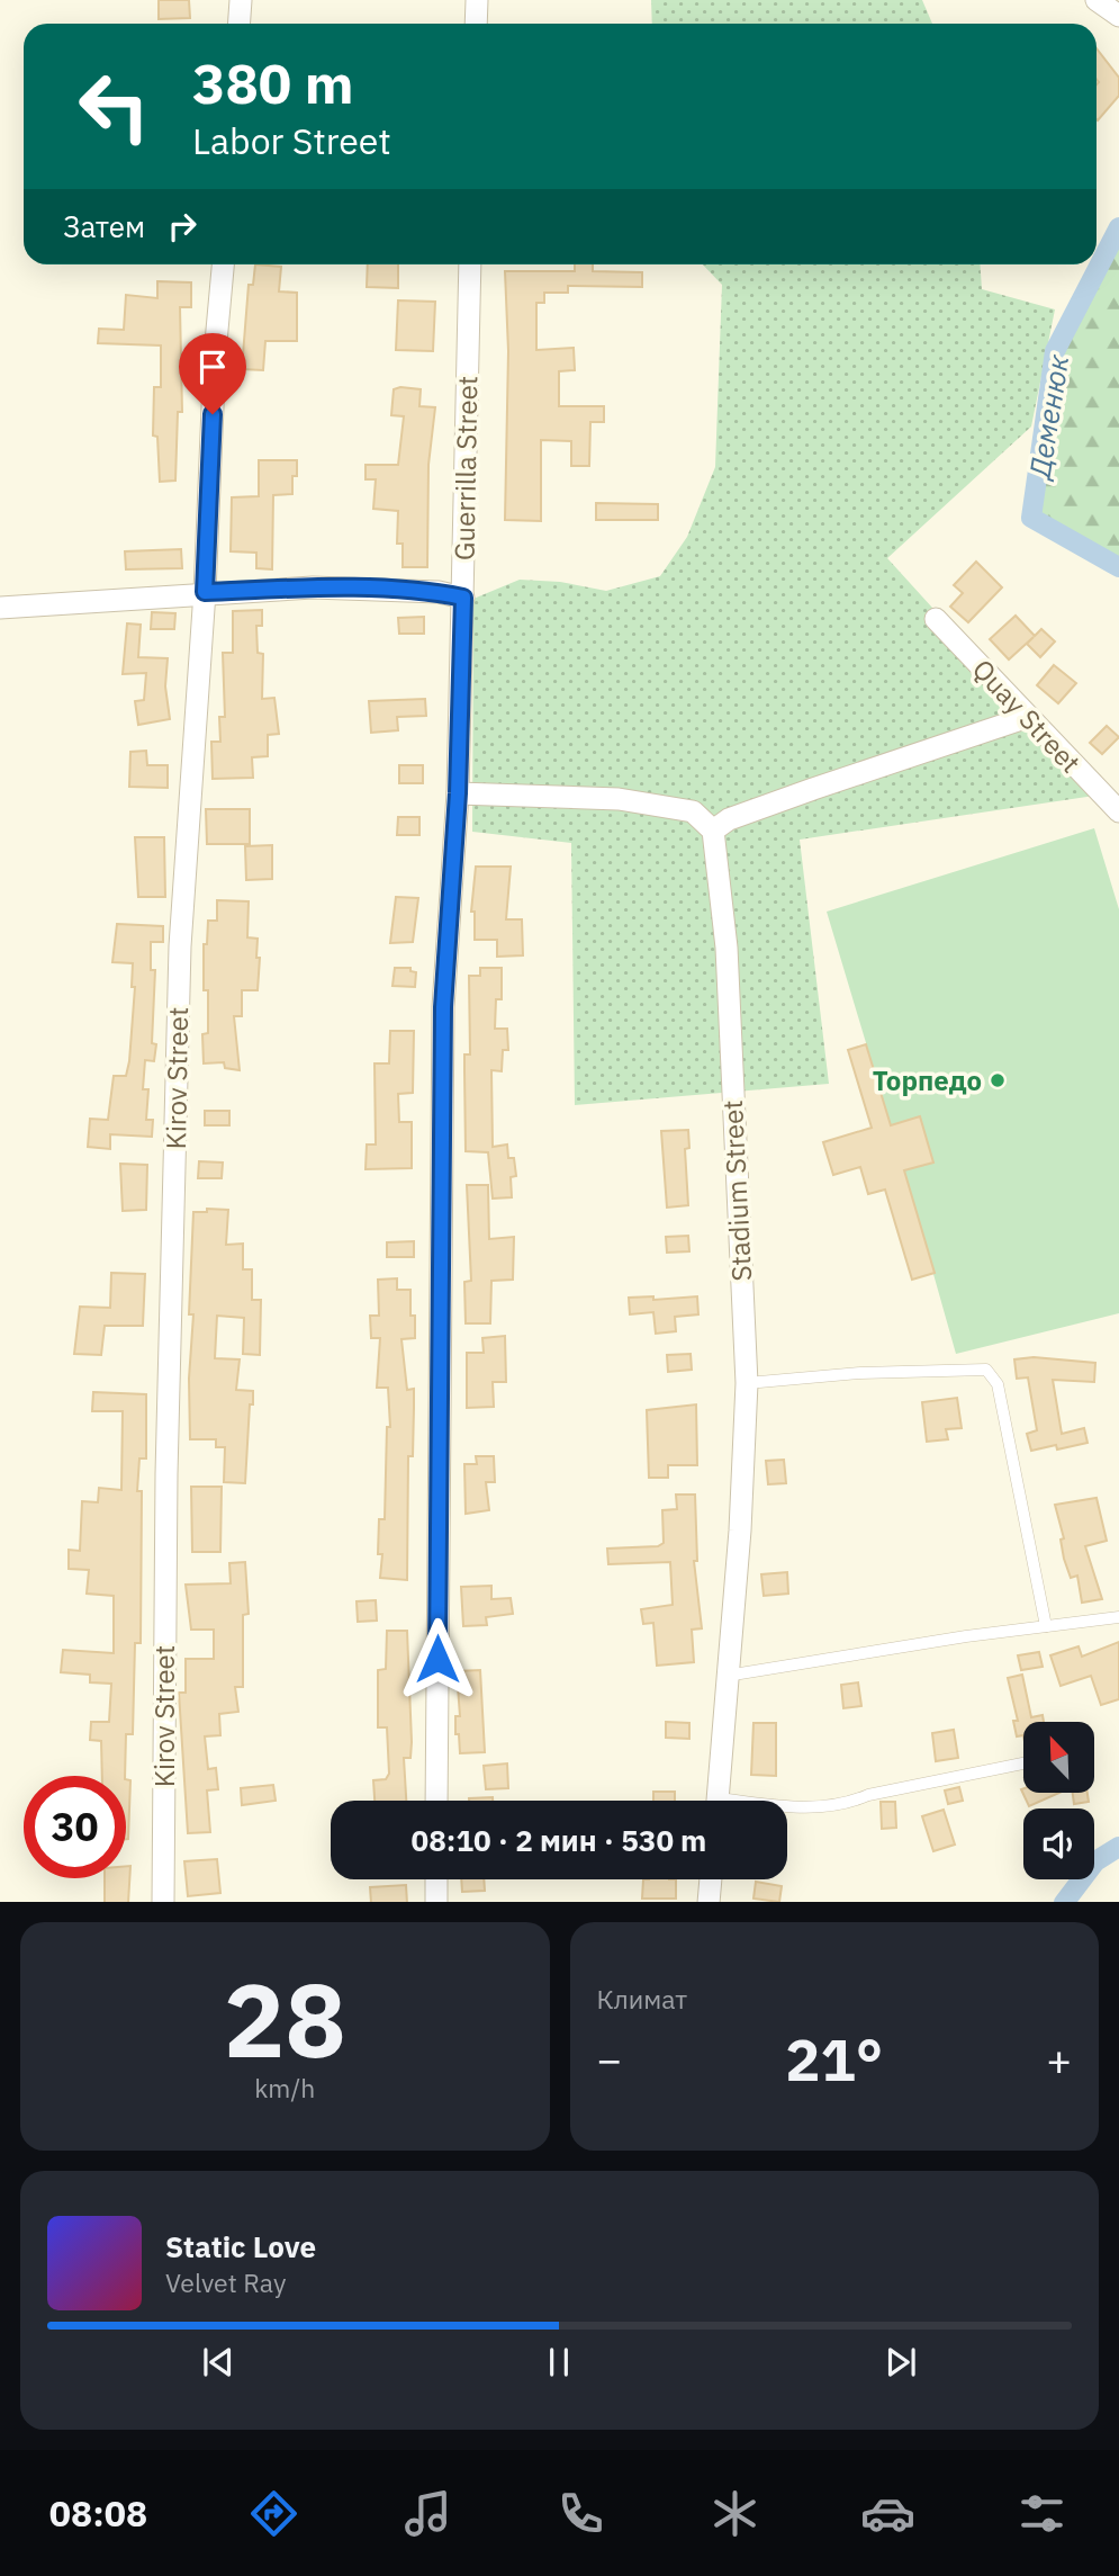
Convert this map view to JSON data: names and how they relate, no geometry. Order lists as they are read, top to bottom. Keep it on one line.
{"streets":{"street":["Guerrilla Street","Quay Street","Kirov Street","Stadium Street"]},"water":["Деменюк"],"places":["Торпедо"],"north":"top left","page":{"turn":["380 m","Labor Street"],"then":"Затем","limit":"30","trip":"08:10 · 2 мин · 530 m","tile":[["28","km/h"],"Климат"],"heat":["−","21°","+"],"song":["Static Love","Velvet Ray"],"tabs":"08:08"}}
